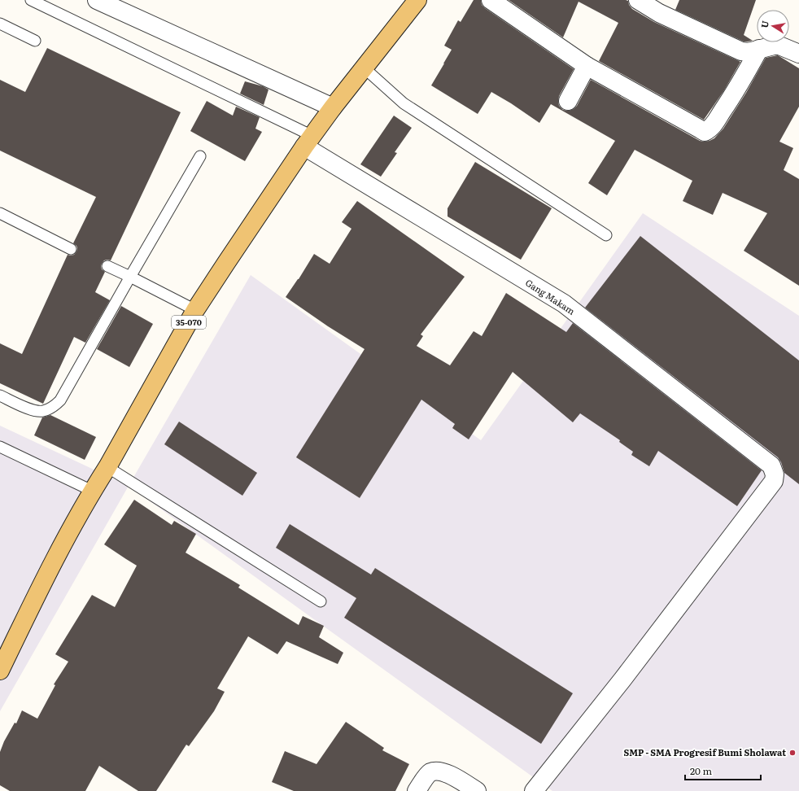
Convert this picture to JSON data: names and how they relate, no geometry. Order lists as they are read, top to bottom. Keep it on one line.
{"streets":{"main road":["35-070"],"street":["Gang Makam"]},"crossings":[["Gang Makam","35-070"]],"places":["SMP - SMA Progresif Bumi Sholawat"],"scale_bar":"20 m","north":"left"}
